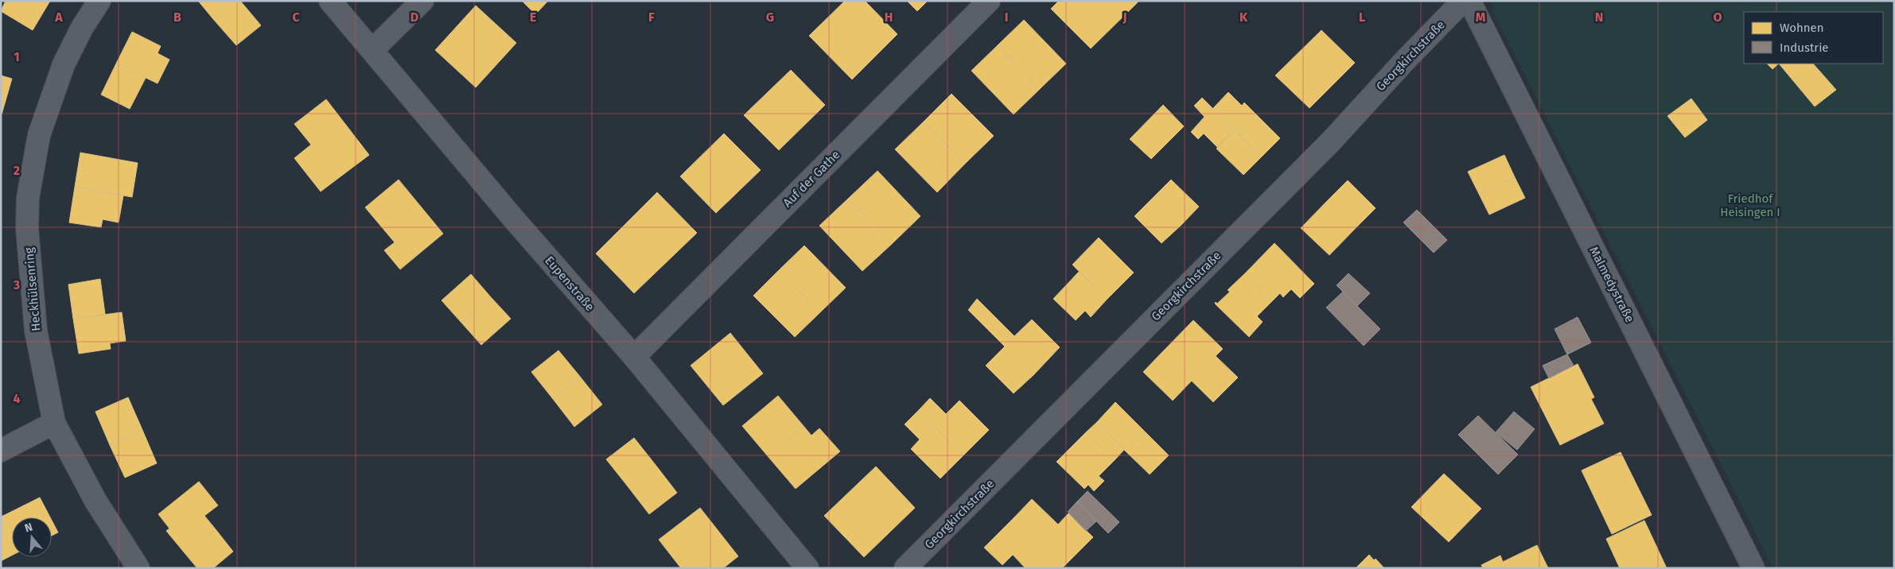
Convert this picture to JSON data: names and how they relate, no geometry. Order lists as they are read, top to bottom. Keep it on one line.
{"streets":{"street":["Georgkirchstraße","Auf der Gathe","Eupenstraße","Malmedystraße","Heckhülsenring"]},"crossings":[["Auf der Gathe","Eupenstraße"]],"parks":["Friedhof Heisingen I"],"legend":["Wohnen","Industrie"],"north":"top","grid":{"columns":["A","B","C","D","E","F","G","H","I","J","K","L","M","N","O"],"rows":["1","2","3","4"]}}
